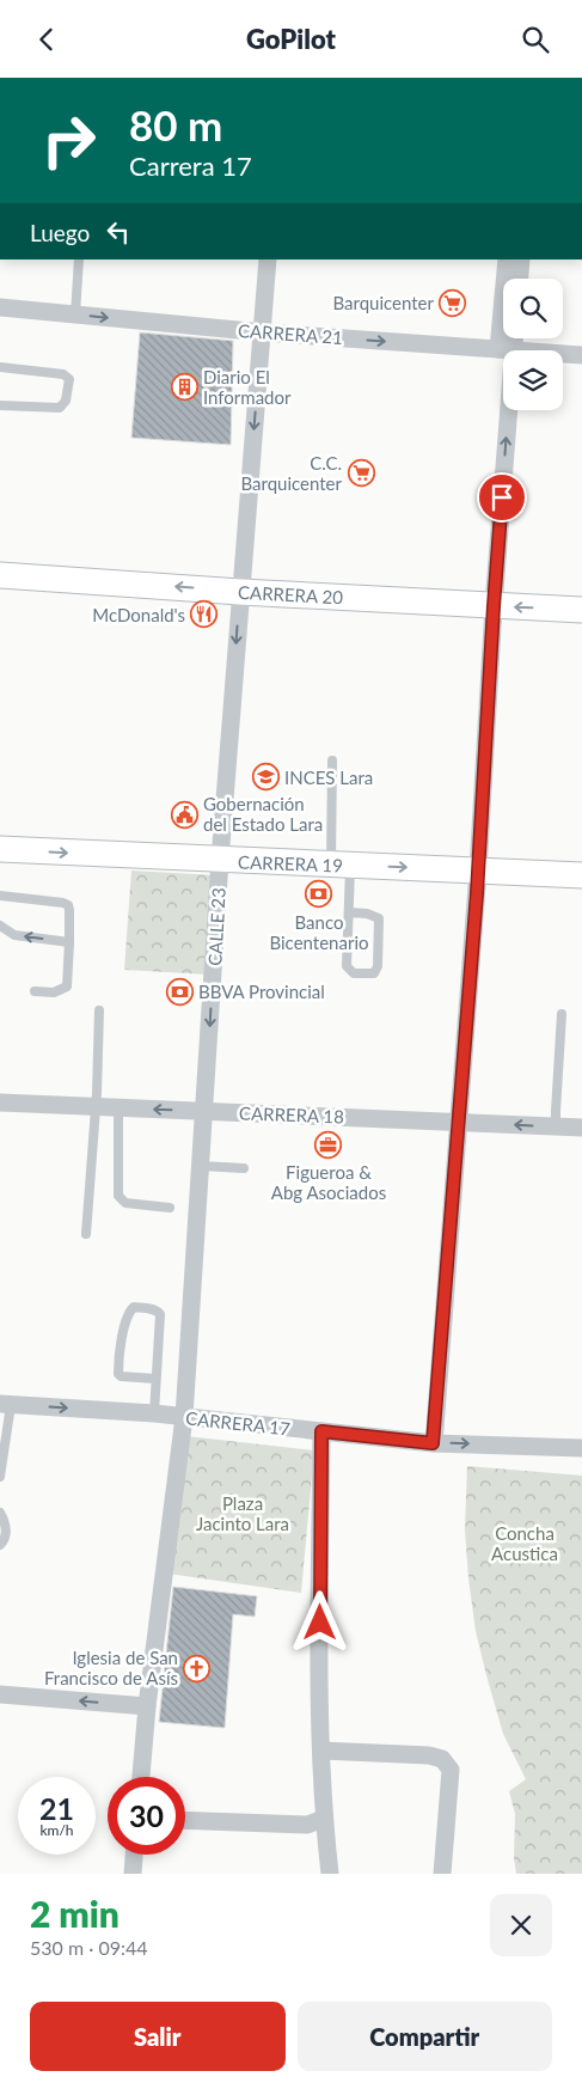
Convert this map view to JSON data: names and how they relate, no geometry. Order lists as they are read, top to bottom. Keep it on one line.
{"streets":{"street":["CARRERA 21","CARRERA 20","CARRERA 19","CALLE 23","CARRERA 18","CARRERA 17"]},"crossings":[["CARRERA 21","CALLE 23"],["CARRERA 20","CALLE 23"],["CARRERA 19","CALLE 23"],["CALLE 23","CARRERA 18"],["CALLE 23","CARRERA 17"]],"one_way":["CARRERA 21","CARRERA 20","CARRERA 19","CALLE 23","CARRERA 17"],"parks":["Plaza Jacinto Lara","Concha Acustica"],"places":{"supermarket":["Barquicenter","C.C. Barquicenter"],"building":["Diario El Informador"],"restaurant":["McDonald's"],"school or university":["INCES Lara"],"public building":["Gobernación del Estado Lara"],"bank":["Banco Bicentenario","BBVA Provincial"],"office":["Figueroa & Abg Asociados"],"church":["Iglesia de San Francisco de Asís"]},"page":{"header":"GoPilot","turn":["80 m","Carrera 17"],"then":"Luego","speed":"21 km/h","limit":"30","heading":["2 min","530 m · 09:44"],"buttons":["Salir","Compartir"]}}
